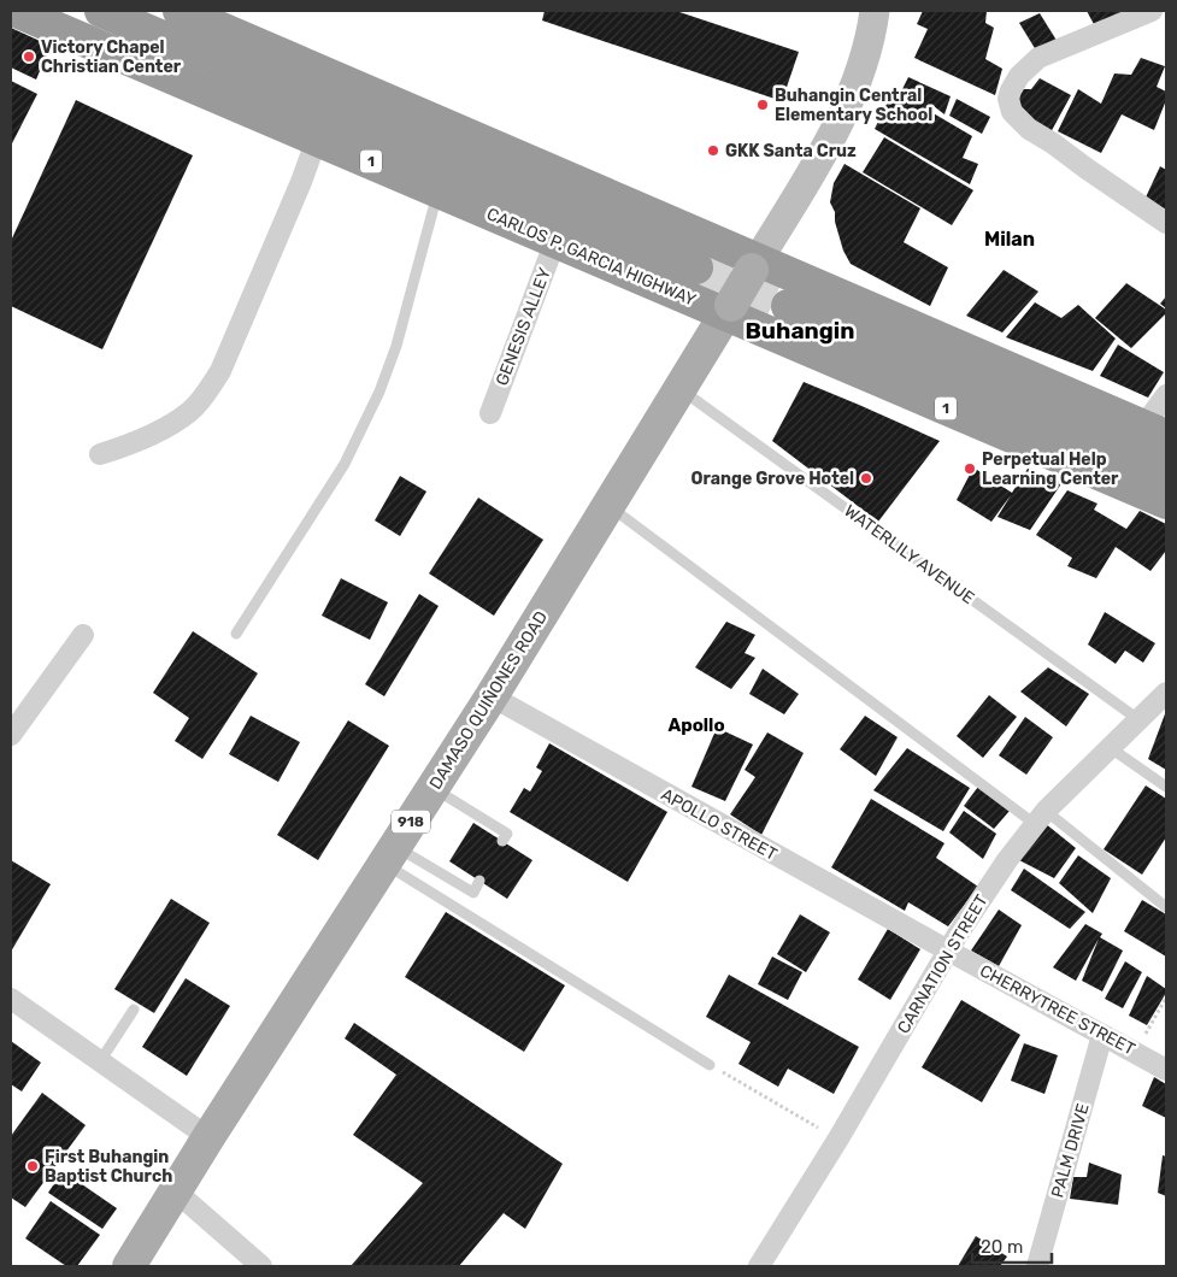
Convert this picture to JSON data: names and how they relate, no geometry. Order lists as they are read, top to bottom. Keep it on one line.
{"streets":{"highway":["1","CARLOS P. GARCIA HIGHWAY"],"main road":["DAMASO QUIÑONES ROAD","918"],"street":["GENESIS ALLEY","APOLLO STREET","CARNATION STREET","CHERRYTREE STREET","PALM DRIVE"],"lane":["WATERLILY AVENUE"]},"crossings":[["CARLOS P. GARCIA HIGHWAY","GENESIS ALLEY"],["CARLOS P. GARCIA HIGHWAY","DAMASO QUIÑONES ROAD"],["CARLOS P. GARCIA HIGHWAY","918"],["WATERLILY AVENUE","DAMASO QUIÑONES ROAD"],["WATERLILY AVENUE","CARNATION STREET"],["DAMASO QUIÑONES ROAD","918"],["DAMASO QUIÑONES ROAD","APOLLO STREET"],["APOLLO STREET","CARNATION STREET"],["APOLLO STREET","CHERRYTREE STREET"],["CARNATION STREET","CHERRYTREE STREET"],["CHERRYTREE STREET","PALM DRIVE"]],"districts":["Milan","Buhangin","Apollo"],"places":["Victory Chapel Christian Center","Buhangin Central Elementary School","GKK Santa Cruz","Perpetual Help Learning Center","Orange Grove Hotel","First Buhangin Baptist Church"],"scale_bar":"20 m"}
